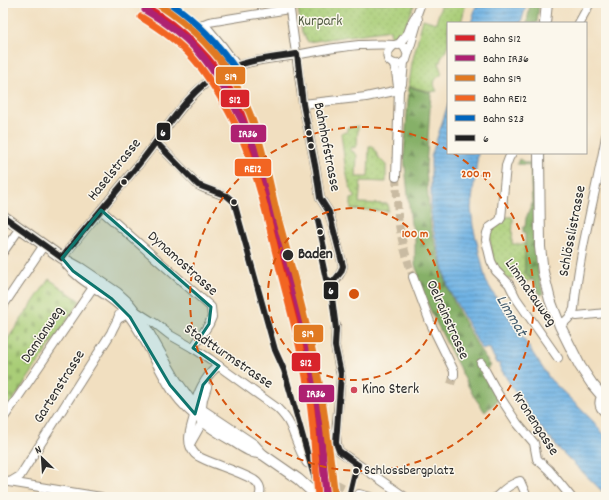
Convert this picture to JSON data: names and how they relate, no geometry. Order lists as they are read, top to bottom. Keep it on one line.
{"streets":{"street":["Bahnhofstrasse","Haselstrasse","Schlösslistrasse","Dynamostrasse","Limmatauweg","Oelrainstrasse","Damianweg","Stadtturmstrasse","Gartenstrasse","Kronengasse"]},"crossings":[["Bahnhofstrasse","Haselstrasse"],["Haselstrasse","Dynamostrasse"],["Dynamostrasse","Stadtturmstrasse"],["Stadtturmstrasse","Gartenstrasse"]],"water":["Limmat"],"parks":["Kurpark"],"places":["Baden","Kino Sterk","Schlossbergplatz"],"lines":["rail line S12","rail line S19","rail line S23","rail line IR36","rail line RE12","transit line 6"],"legend":["Bahn S12","Bahn IR36","Bahn S19","Bahn RE12","Bahn S23","6"],"north":"top left","rings":["200 m","100 m"]}
